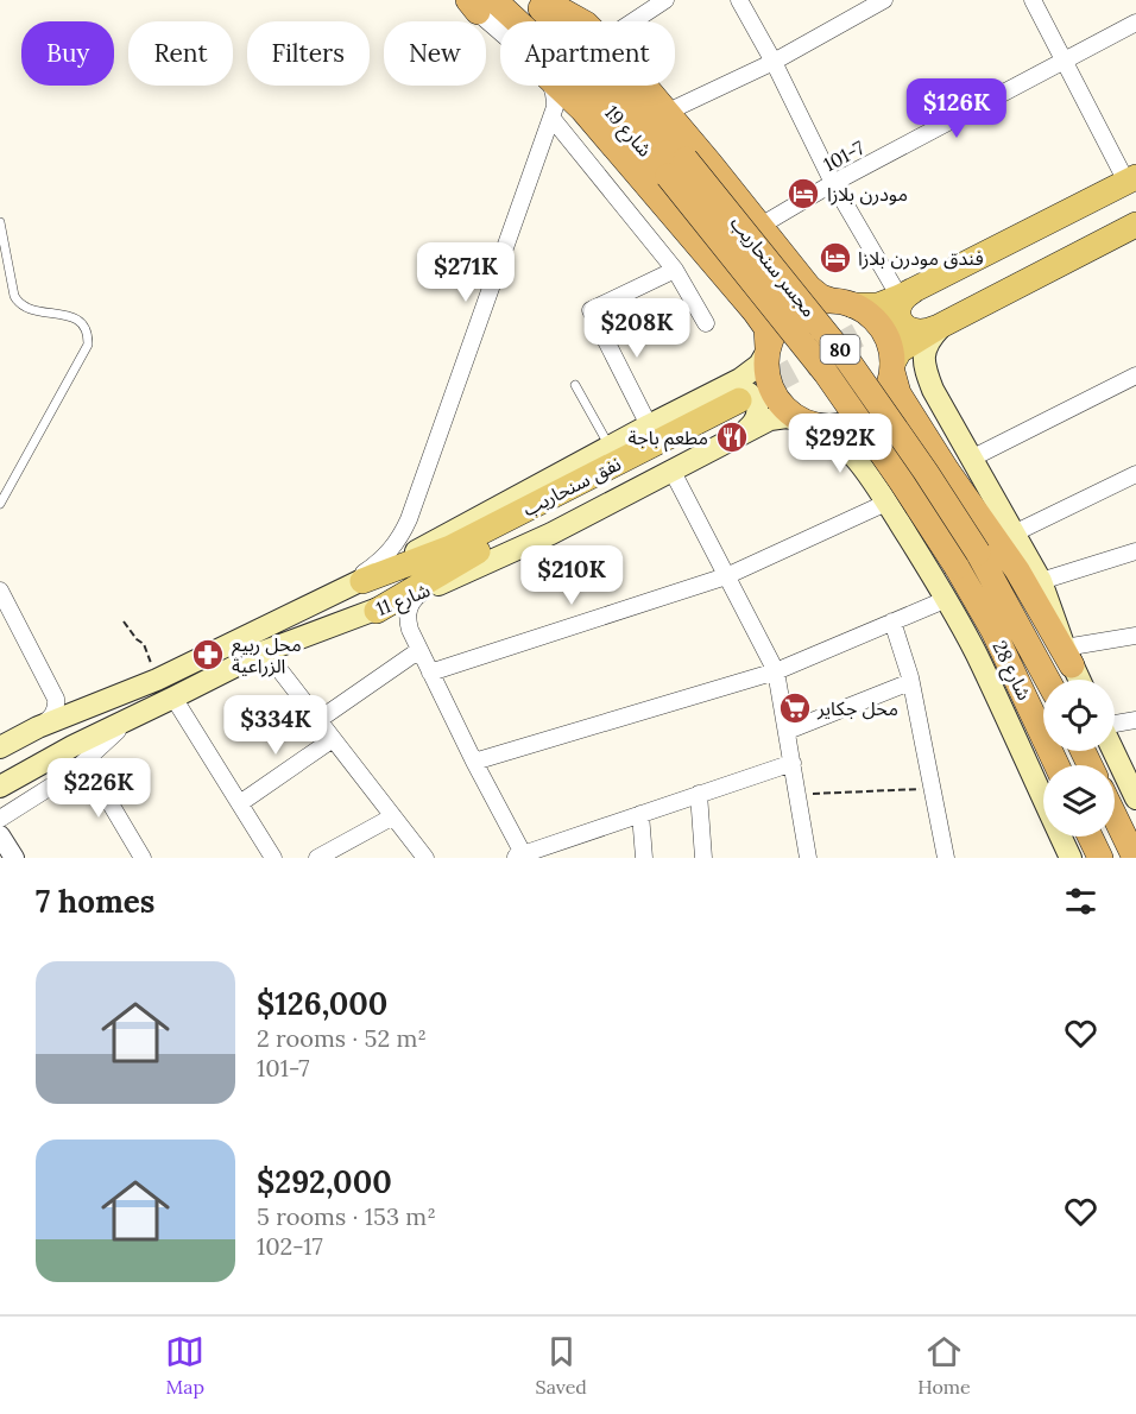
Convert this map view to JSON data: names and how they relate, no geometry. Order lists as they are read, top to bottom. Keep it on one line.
{"streets":{"highway":["شارع 19","مجسر سنحاريب","80","شارع 28"],"main road":["نفق سنحاريب","شارع 11"],"street":["101-7"]},"crossings":[["شارع 19","مجسر سنحاريب"],["شارع 19","شارع 11"],["مجسر سنحاريب","شارع 28"],["نفق سنحاريب","شارع 11"]],"places":{"hotel":["مودرن بلازا","فندق مودرن بلازا"],"restaurant":["مطعم باجة"],"pharmacy":["محل ربيع الزراعية"],"supermarket":["محل جكاير"]},"page":{"chip":["Buy","Rent","Filters","New","Apartment"],"price":["$126K","$271K","$208K","$292K","$210K","$334K","$226K"],"heading":"7 homes","list":[{"name":"$126,000","note":"2 rooms · 52 m² · 101-7"},{"name":"$292,000","note":"5 rooms · 153 m² · 102-17"}],"tabs":["Map","Saved","Home"]}}
